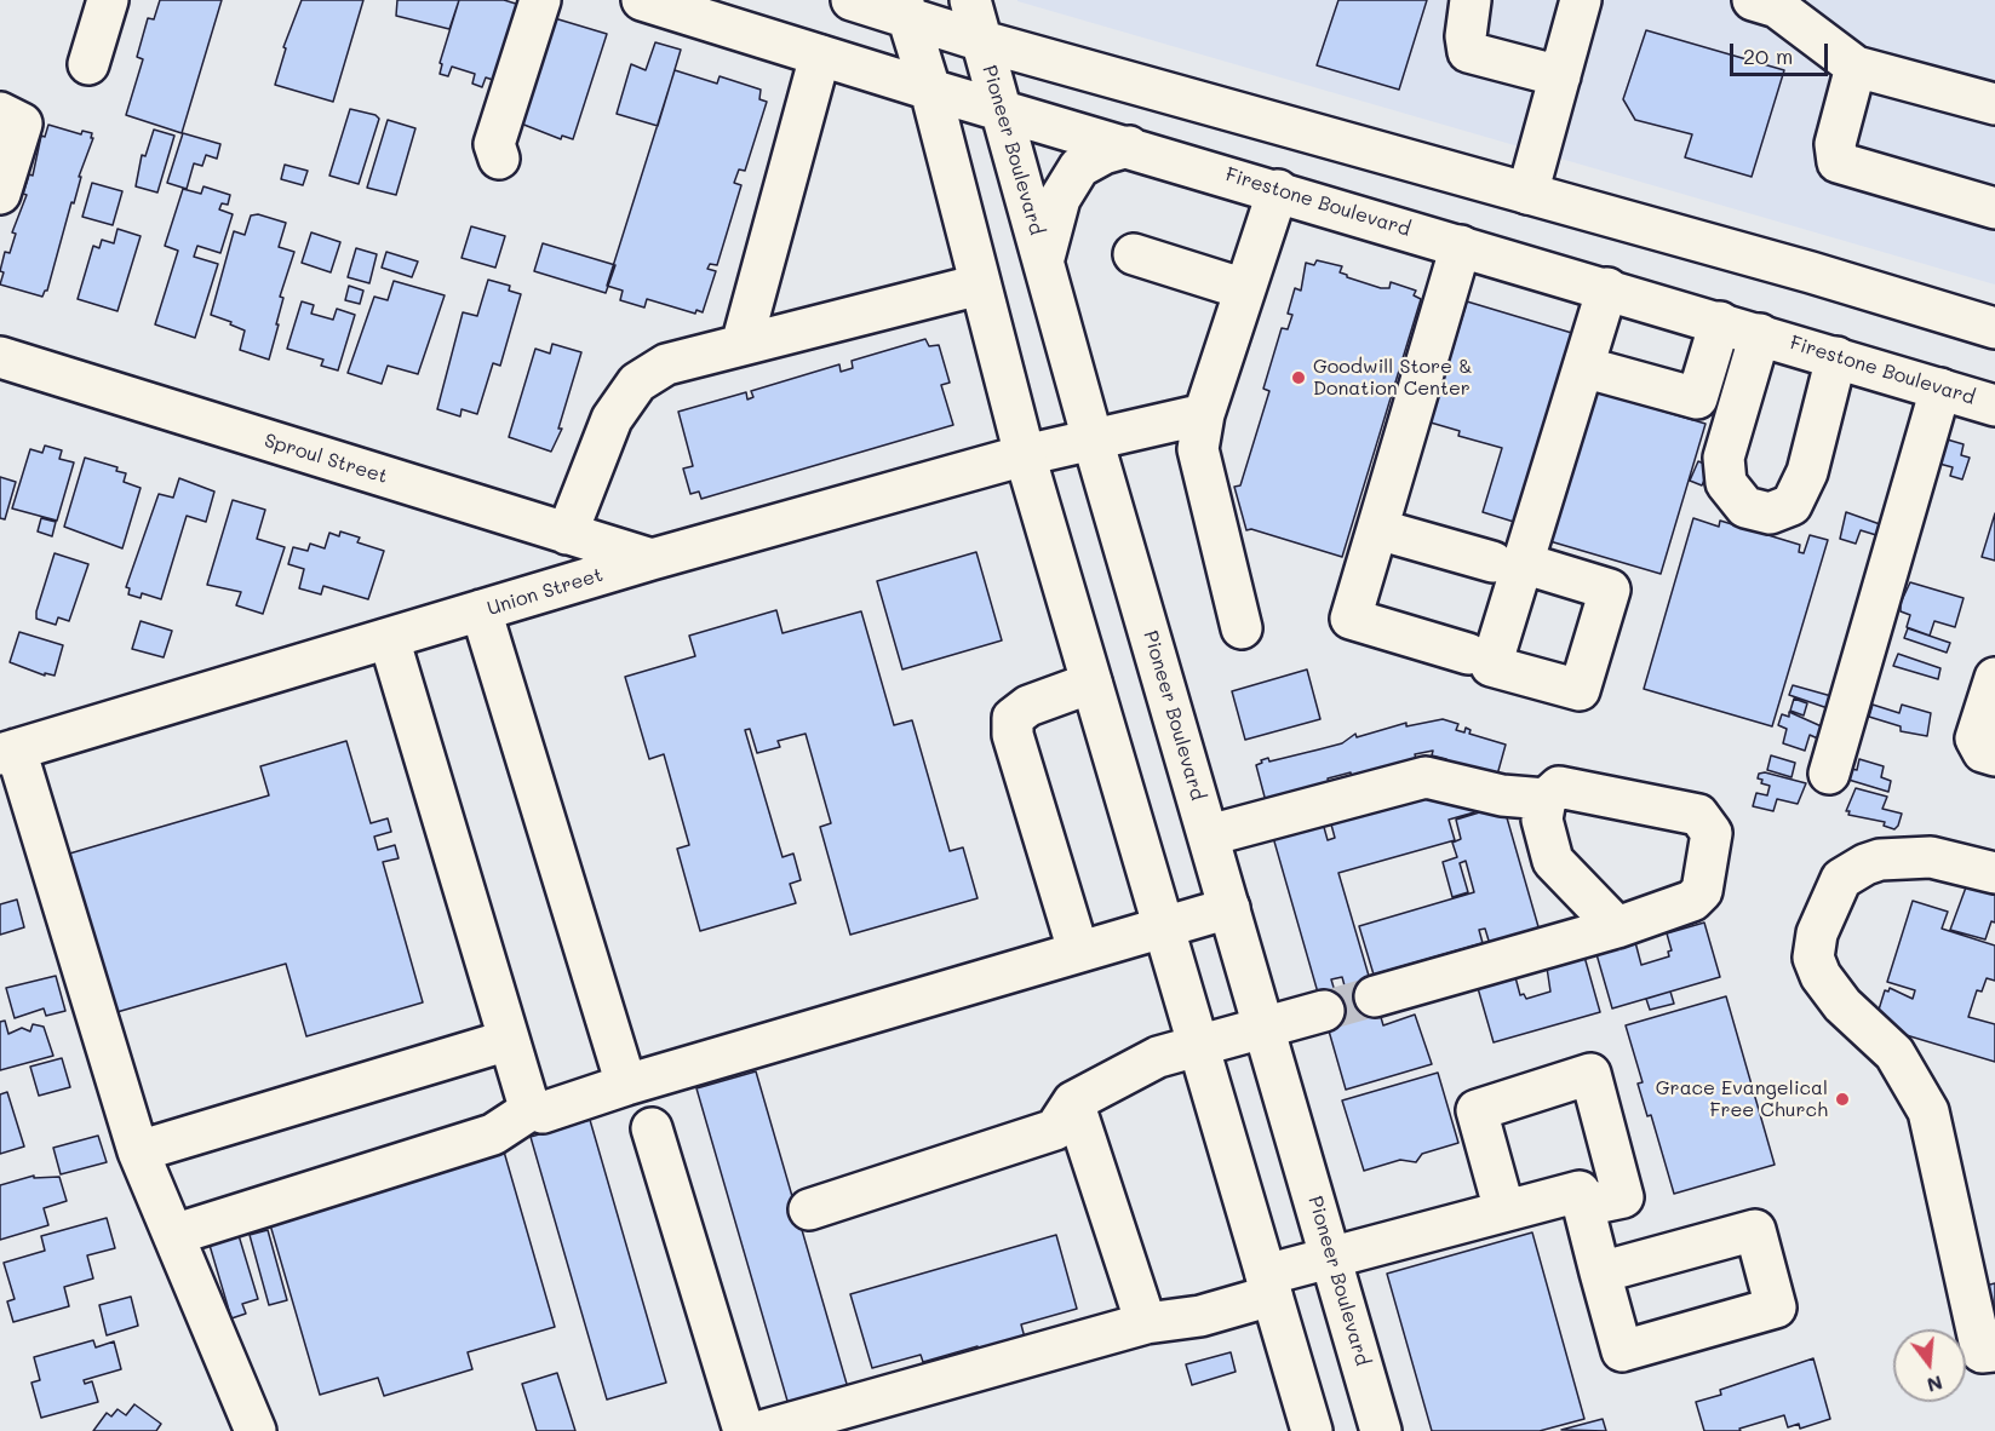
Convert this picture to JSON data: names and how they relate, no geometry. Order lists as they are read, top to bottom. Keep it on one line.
{"streets":{"main road":["Pioneer Boulevard","Firestone Boulevard","Sproul Street","Union Street"]},"crossings":[["Pioneer Boulevard","Firestone Boulevard"],["Pioneer Boulevard","Union Street"],["Sproul Street","Union Street"]],"places":["Goodwill Store & Donation Center","Grace Evangelical Free Church"],"scale_bar":"20 m","north":"bottom"}
